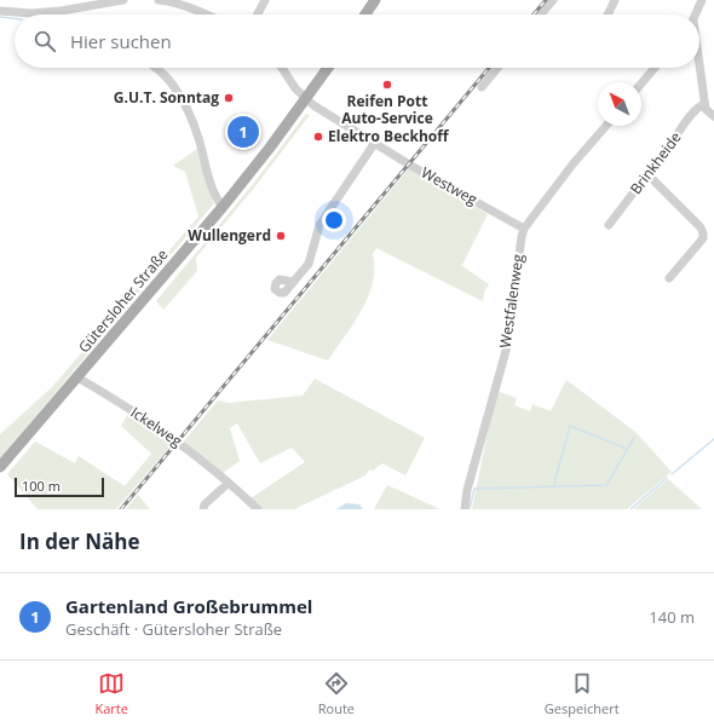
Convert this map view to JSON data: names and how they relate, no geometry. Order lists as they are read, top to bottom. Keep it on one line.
{"streets":{"main road":["Gütersloher Straße"],"street":["Brinkheide","Westweg","Westfalenweg","Ickelweg"]},"crossings":[["Westweg","Gütersloher Straße"],["Westweg","Westfalenweg"],["Gütersloher Straße","Ickelweg"]],"places":["Reifen Pott Auto-Service","G.U.T. Sonntag","Elektro Beckhoff","Wullengerd"],"scale_bar":"100 m","north":"top left","page":{"search":"Hier suchen","pins":"1","scale":"100 m","heading":"In der Nähe","list":[{"mark":"1","name":"Gartenland Großebrummel","note":"Geschäft · Gütersloher Straße","value":"140 m"}],"nav":["Karte","Route","Gespeichert"]}}
